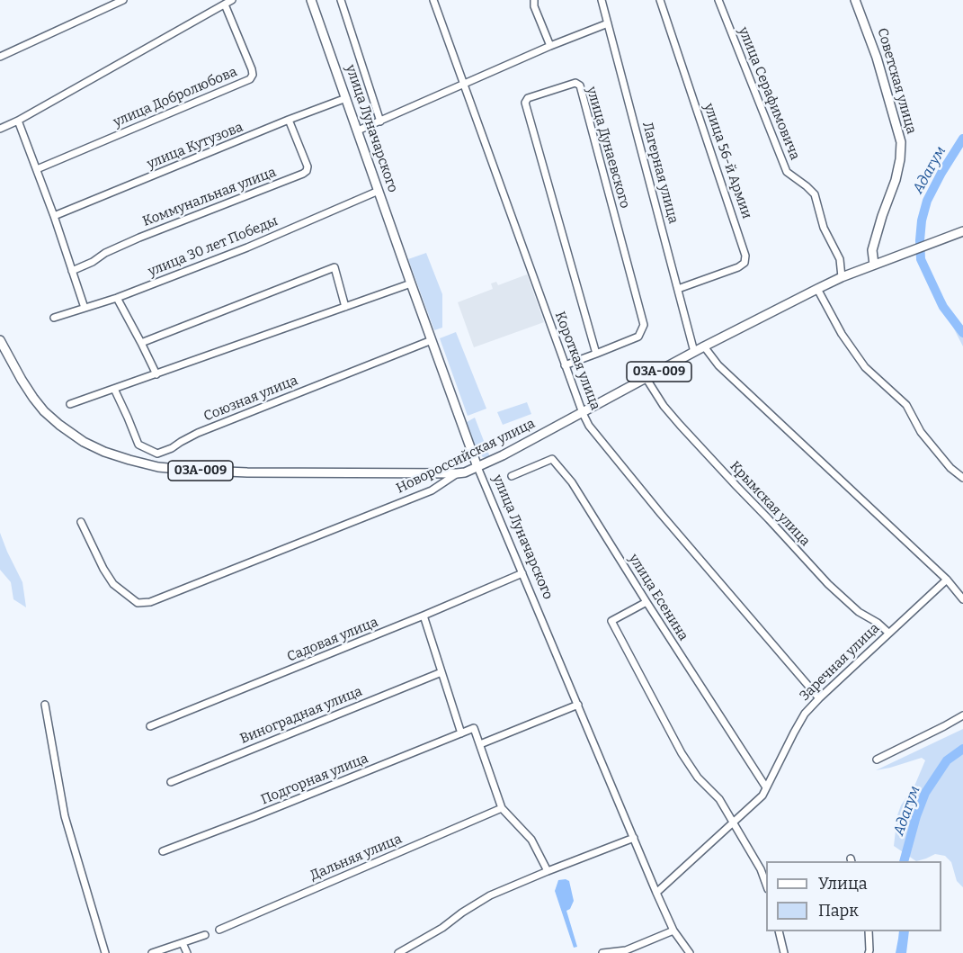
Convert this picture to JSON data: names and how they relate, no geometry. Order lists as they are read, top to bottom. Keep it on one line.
{"streets":{"main road":["Советская улица","улица Луначарского","03А-009","Новороссийская улица"],"street":["улица Серафимовича","улица Добролюбова","улица Кутузова","улица Дунаевского","улица 56-й Армии","Лагерная улица","Коммунальная улица","улица 30 лет Победы","Короткая улица","Союзная улица","Крымская улица","улица Есенина","Садовая улица","Заречная улица","Виноградная улица","Подгорная улица","Дальняя улица"]},"crossings":[["Советская улица","Новороссийская улица"],["улица Серафимовича","Новороссийская улица"],["улица Луначарского","улица Кутузова"],["улица Луначарского","улица 30 лет Победы"],["улица Луначарского","Союзная улица"],["улица Луначарского","Новороссийская улица"],["улица Луначарского","Садовая улица"],["улица Луначарского","Заречная улица"],["улица Кутузова","Коммунальная улица"],["улица 56-й Армии","Лагерная улица"],["Лагерная улица","Новороссийская улица"],["Короткая улица","Новороссийская улица"],["Короткая улица","Заречная улица"],["03А-009","Новороссийская улица"],["Новороссийская улица","Крымская улица"],["Крымская улица","Заречная улица"],["улица Есенина","Заречная улица"]],"water":["Адагум"],"legend":["Улица","Парк"]}
